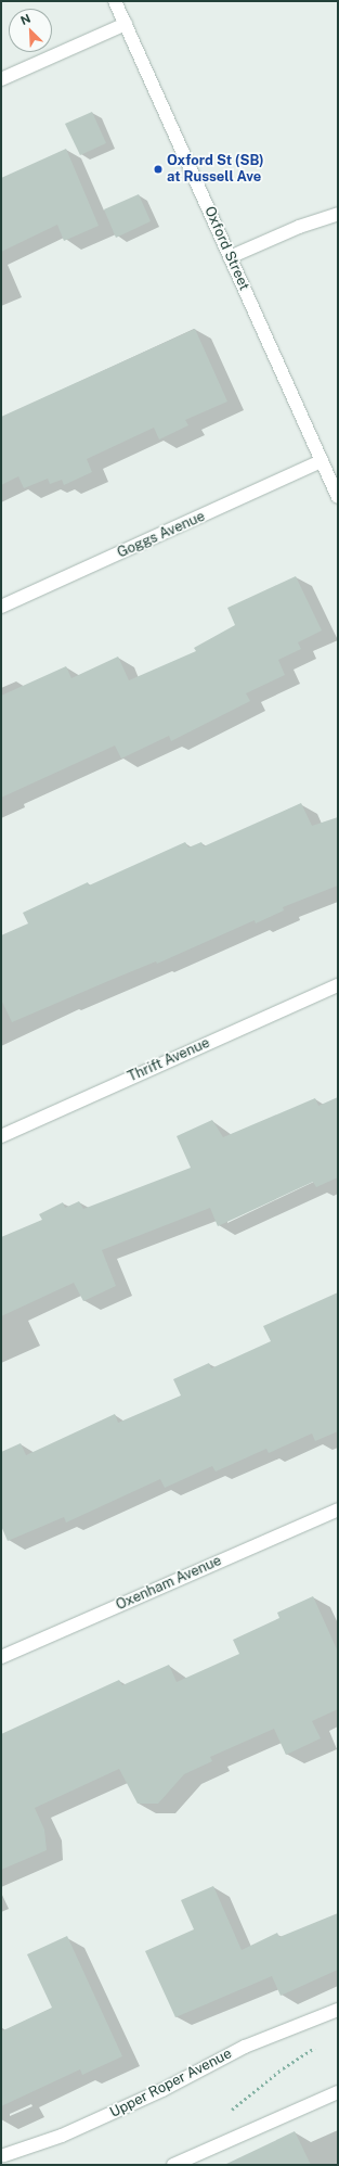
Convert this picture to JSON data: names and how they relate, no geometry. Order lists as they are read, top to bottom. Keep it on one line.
{"streets":{"street":["Oxford Street","Goggs Avenue","Thrift Avenue","Oxenham Avenue","Upper Roper Avenue"]},"crossings":[["Oxford Street","Goggs Avenue"]],"places":["Oxford St (SB) at Russell Ave"],"north":"top left"}
